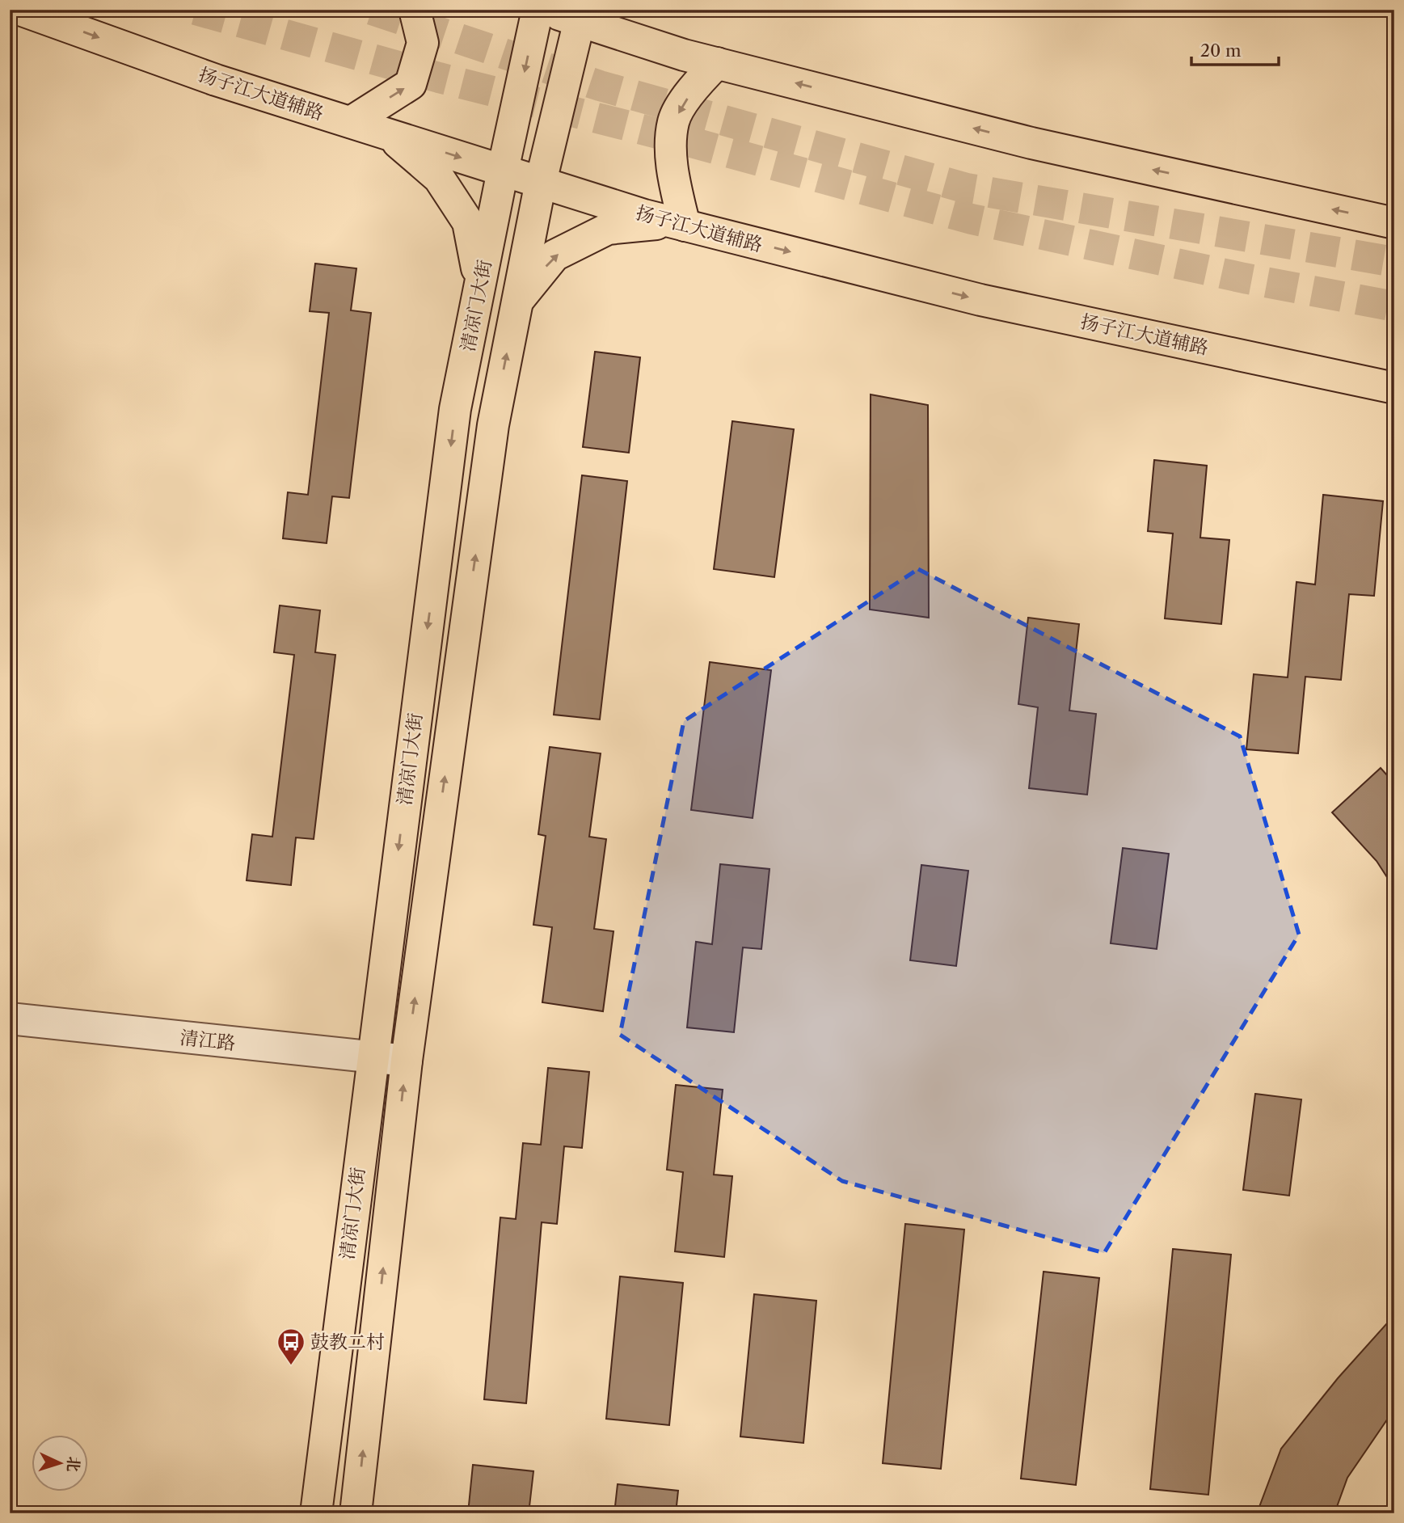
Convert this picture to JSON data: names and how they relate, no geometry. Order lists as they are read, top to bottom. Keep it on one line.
{"streets":{"main road":["扬子江大道辅路","清凉门大街"],"street":["清江路"]},"crossings":[["扬子江大道辅路","清凉门大街"],["清凉门大街","清江路"]],"places":{"bus stop":["鼓教二村"]},"scale_bar":"20 m","north":"right"}
